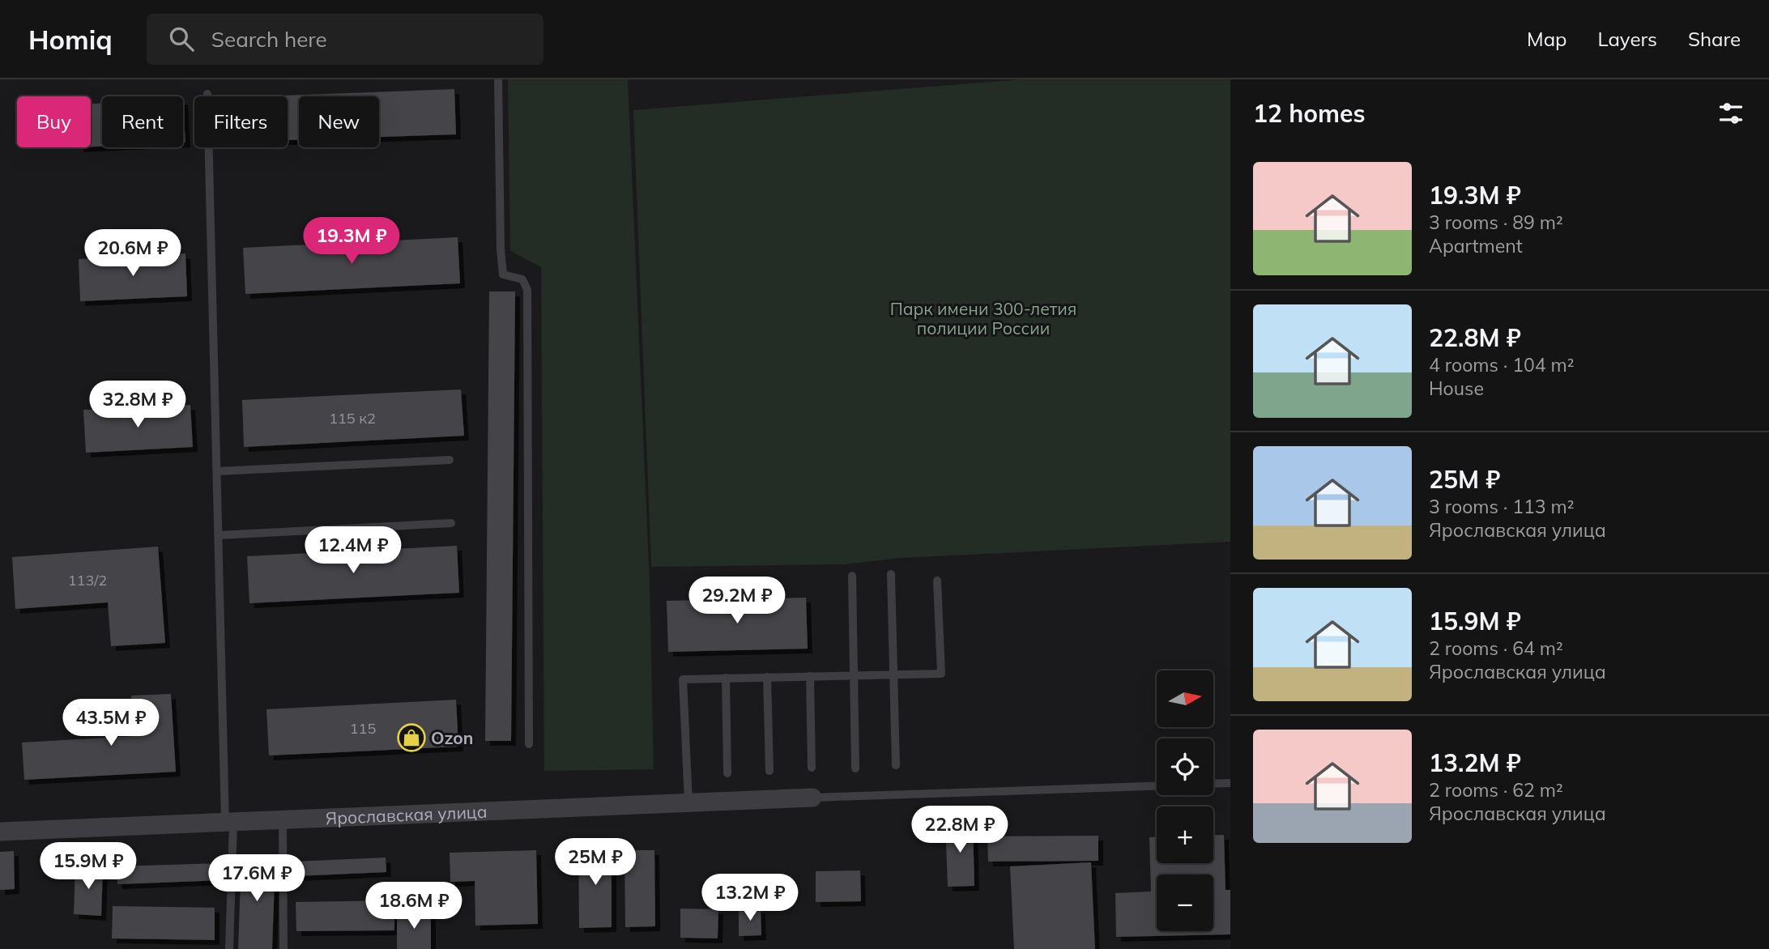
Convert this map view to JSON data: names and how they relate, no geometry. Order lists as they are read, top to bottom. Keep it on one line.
{"streets":{"street":["Ярославская улица"]},"parks":["Парк имени 300-летия полиции России"],"places":{"shop":["Ozon"]},"house_numbers":["115 к2","113/2","115"],"north":"right","page":{"header":"Homiq","search":"Search here","nav":["Map","Layers","Share"],"heading":"12 homes","chip":["Buy","Rent","Filters","New"],"list":[{"name":"19.3M ₽","note":"3 rooms · 89 m² · Apartment"},{"name":"22.8M ₽","note":"4 rooms · 104 m² · House"},{"name":"25M ₽","note":"3 rooms · 113 m² · Ярославская улица"},{"name":"15.9M ₽","note":"2 rooms · 64 m² · Ярославская улица"},{"name":"13.2M ₽","note":"2 rooms · 62 m² · Ярославская улица"}],"price":["19.3M ₽","20.6M ₽","32.8M ₽","12.4M ₽","29.2M ₽","43.5M ₽","22.8M ₽","25M ₽","15.9M ₽","17.6M ₽","13.2M ₽","18.6M ₽"],"map_buttons":["+","−"]}}
